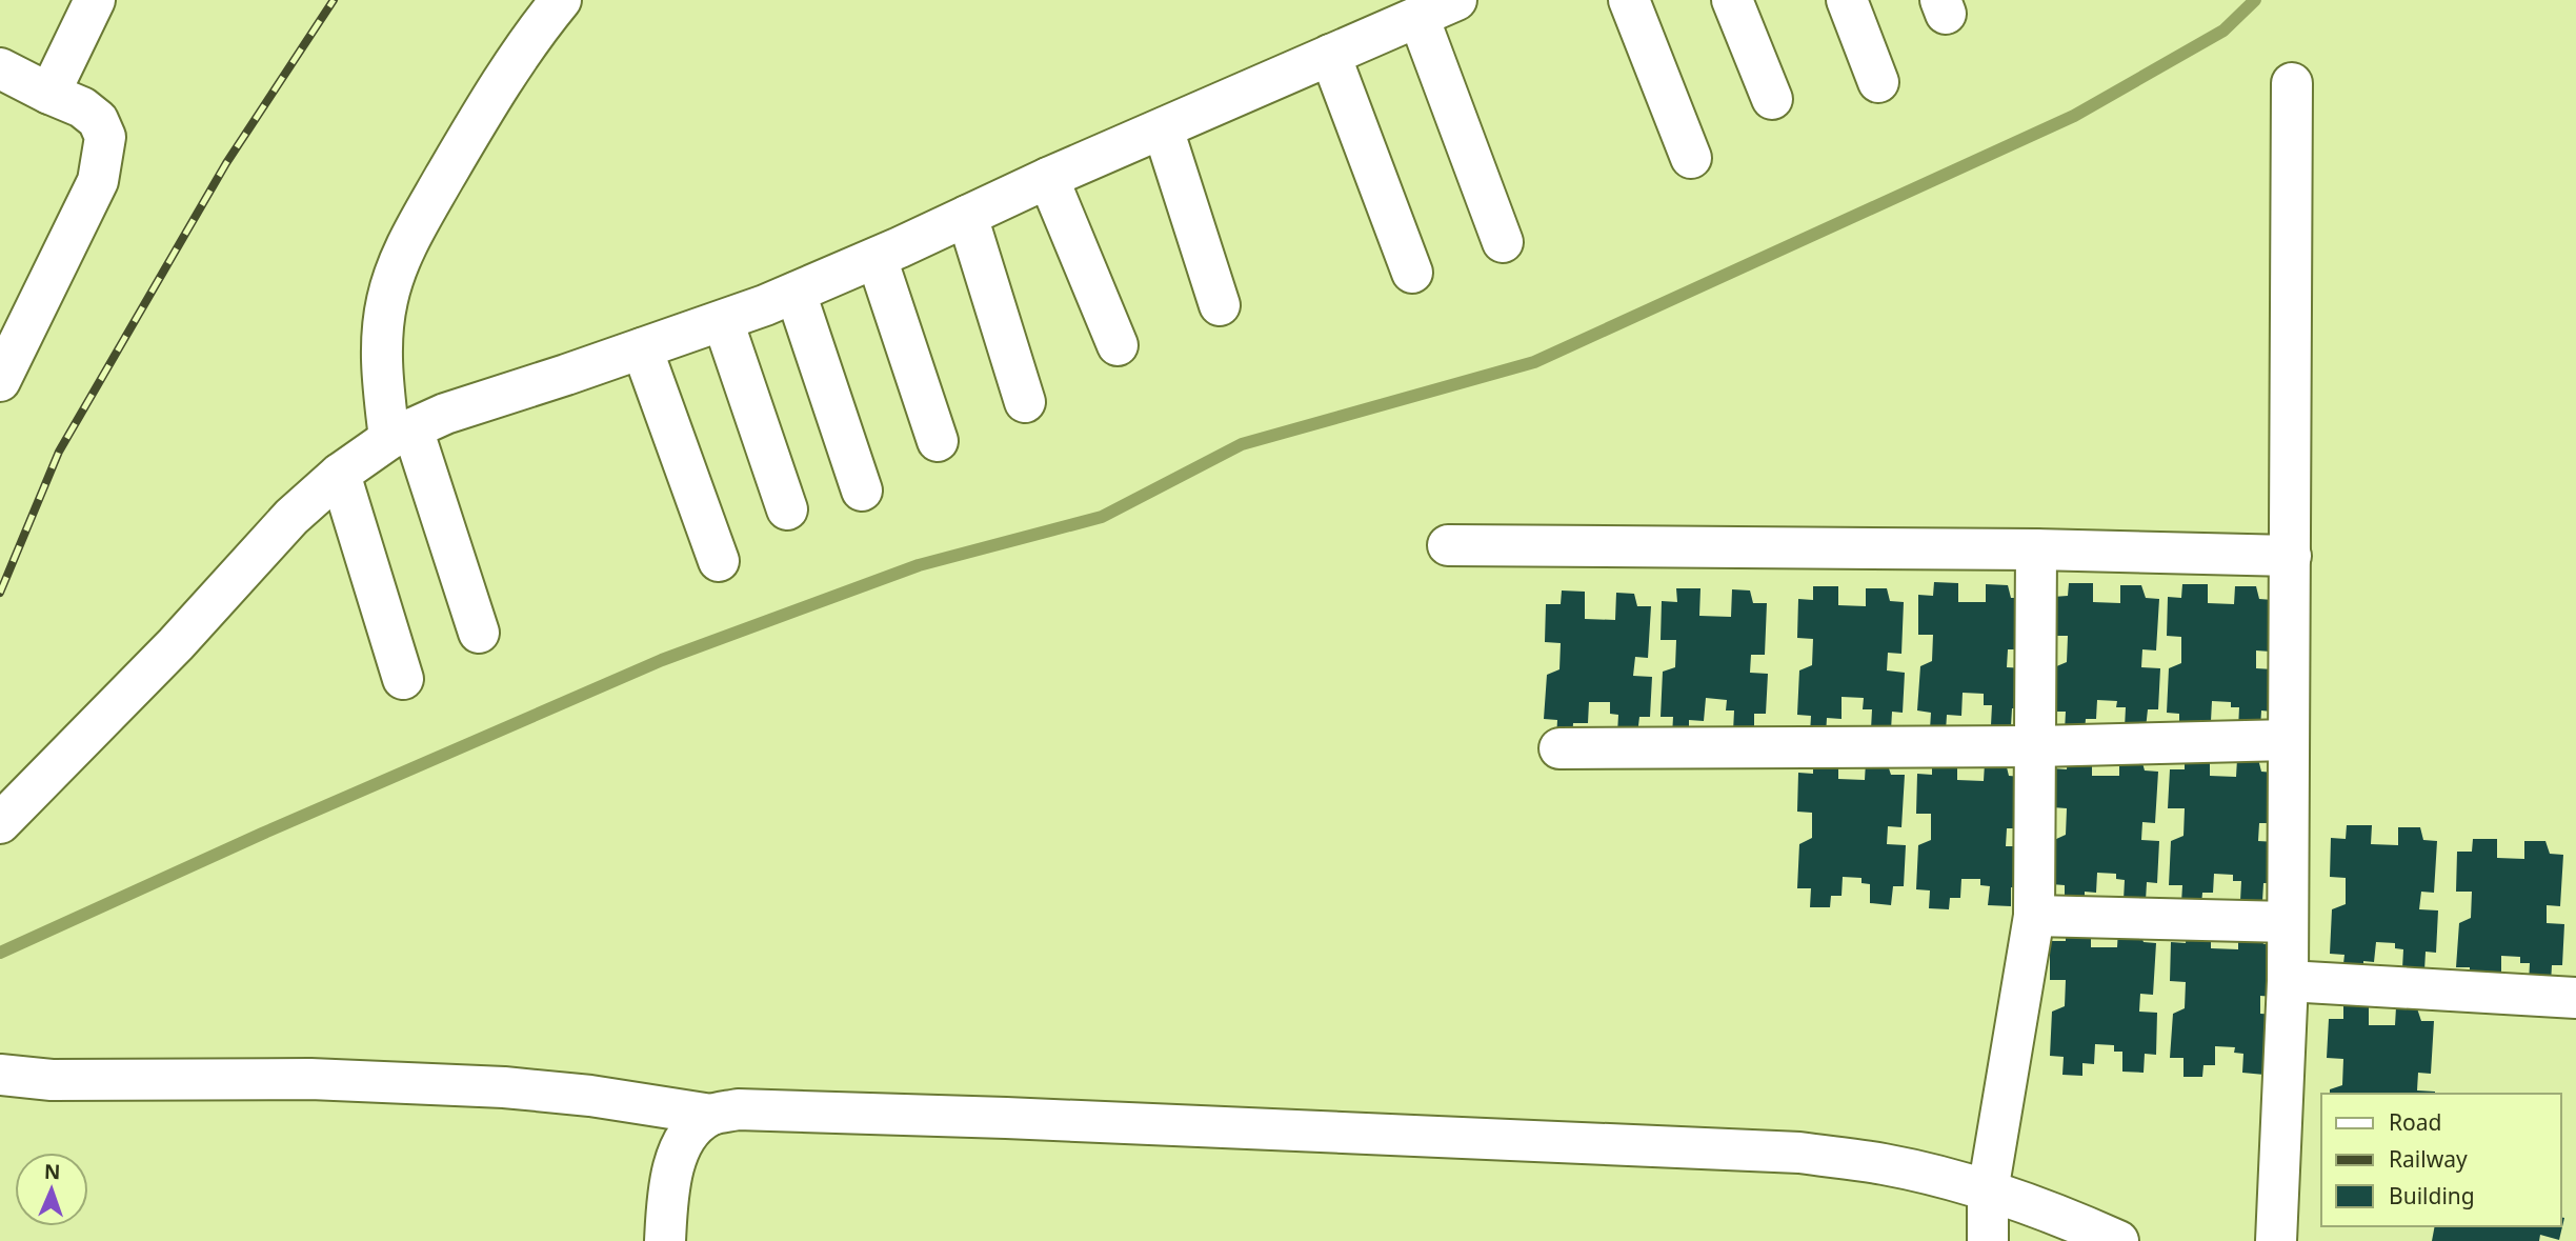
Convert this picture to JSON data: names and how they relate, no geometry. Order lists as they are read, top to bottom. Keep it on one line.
{"legend":["Road","Railway","Building"],"north":"top"}
